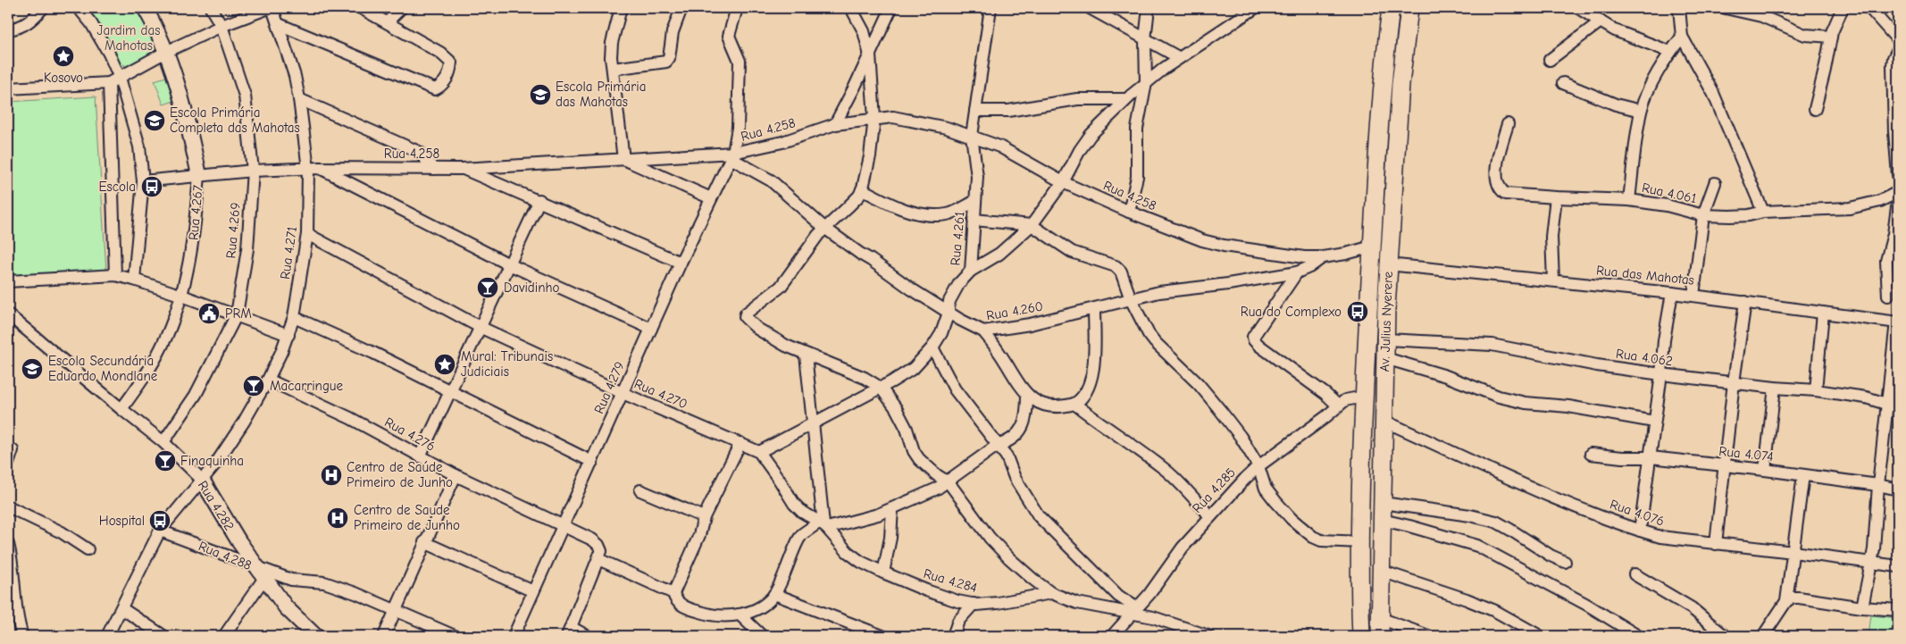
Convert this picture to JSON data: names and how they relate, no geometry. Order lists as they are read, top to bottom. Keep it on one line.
{"streets":{"main road":["Av. Julius Nyerere"],"street":["Rua 4.258","Rua 4.061","Rua 4.267","Rua 4.269","Rua 4.261","Rua 4.271","Rua das Mahotas","Rua 4.260","Rua 4.062","Rua 4.279","Rua 4.270","Rua 4.276","Rua 4.074","Rua 4.285","Rua 4.282","Rua 4.076","Rua 4.288","Rua 4.284"]},"crossings":[["Rua 4.258","Rua 4.267"],["Rua 4.258","Rua 4.269"],["Rua 4.258","Rua 4.261"],["Rua 4.258","Rua 4.271"],["Rua 4.258","Rua 4.260"],["Rua 4.258","Av. Julius Nyerere"],["Rua 4.258","Rua 4.279"],["Rua 4.267","Rua 4.282"],["Rua 4.269","Rua 4.282"],["Rua 4.261","Rua 4.260"],["Rua 4.261","Rua 4.270"],["Rua 4.261","Rua 4.284"],["Rua 4.271","Rua 4.270"],["Rua 4.271","Rua 4.276"],["Rua 4.271","Rua 4.282"],["Rua 4.271","Rua 4.288"],["Rua das Mahotas","Av. Julius Nyerere"],["Rua 4.260","Rua 4.279"],["Av. Julius Nyerere","Rua 4.062"],["Av. Julius Nyerere","Rua 4.285"],["Av. Julius Nyerere","Rua 4.076"],["Rua 4.279","Rua 4.270"],["Rua 4.279","Rua 4.276"],["Rua 4.270","Rua 4.284"],["Rua 4.282","Rua 4.288"]],"parks":["Jardim das Mahotas"],"places":{"place":["Kosovo","Mural: Tribunais Judiciais"],"school or university":["Escola Primária das Mahotas","Escola Primária Completa das Mahotas","Escola Secundária Eduardo Mondlane"],"bus stop":["Escola","Rua do Complexo","Hospital"],"bar":["Davidinho","Macarringue","Finaquinha"],"public building":["PRM"],"hospital":["Centro de Saúde Primeiro de Junho","Centro de Saude Primeiro de Junho"]}}
